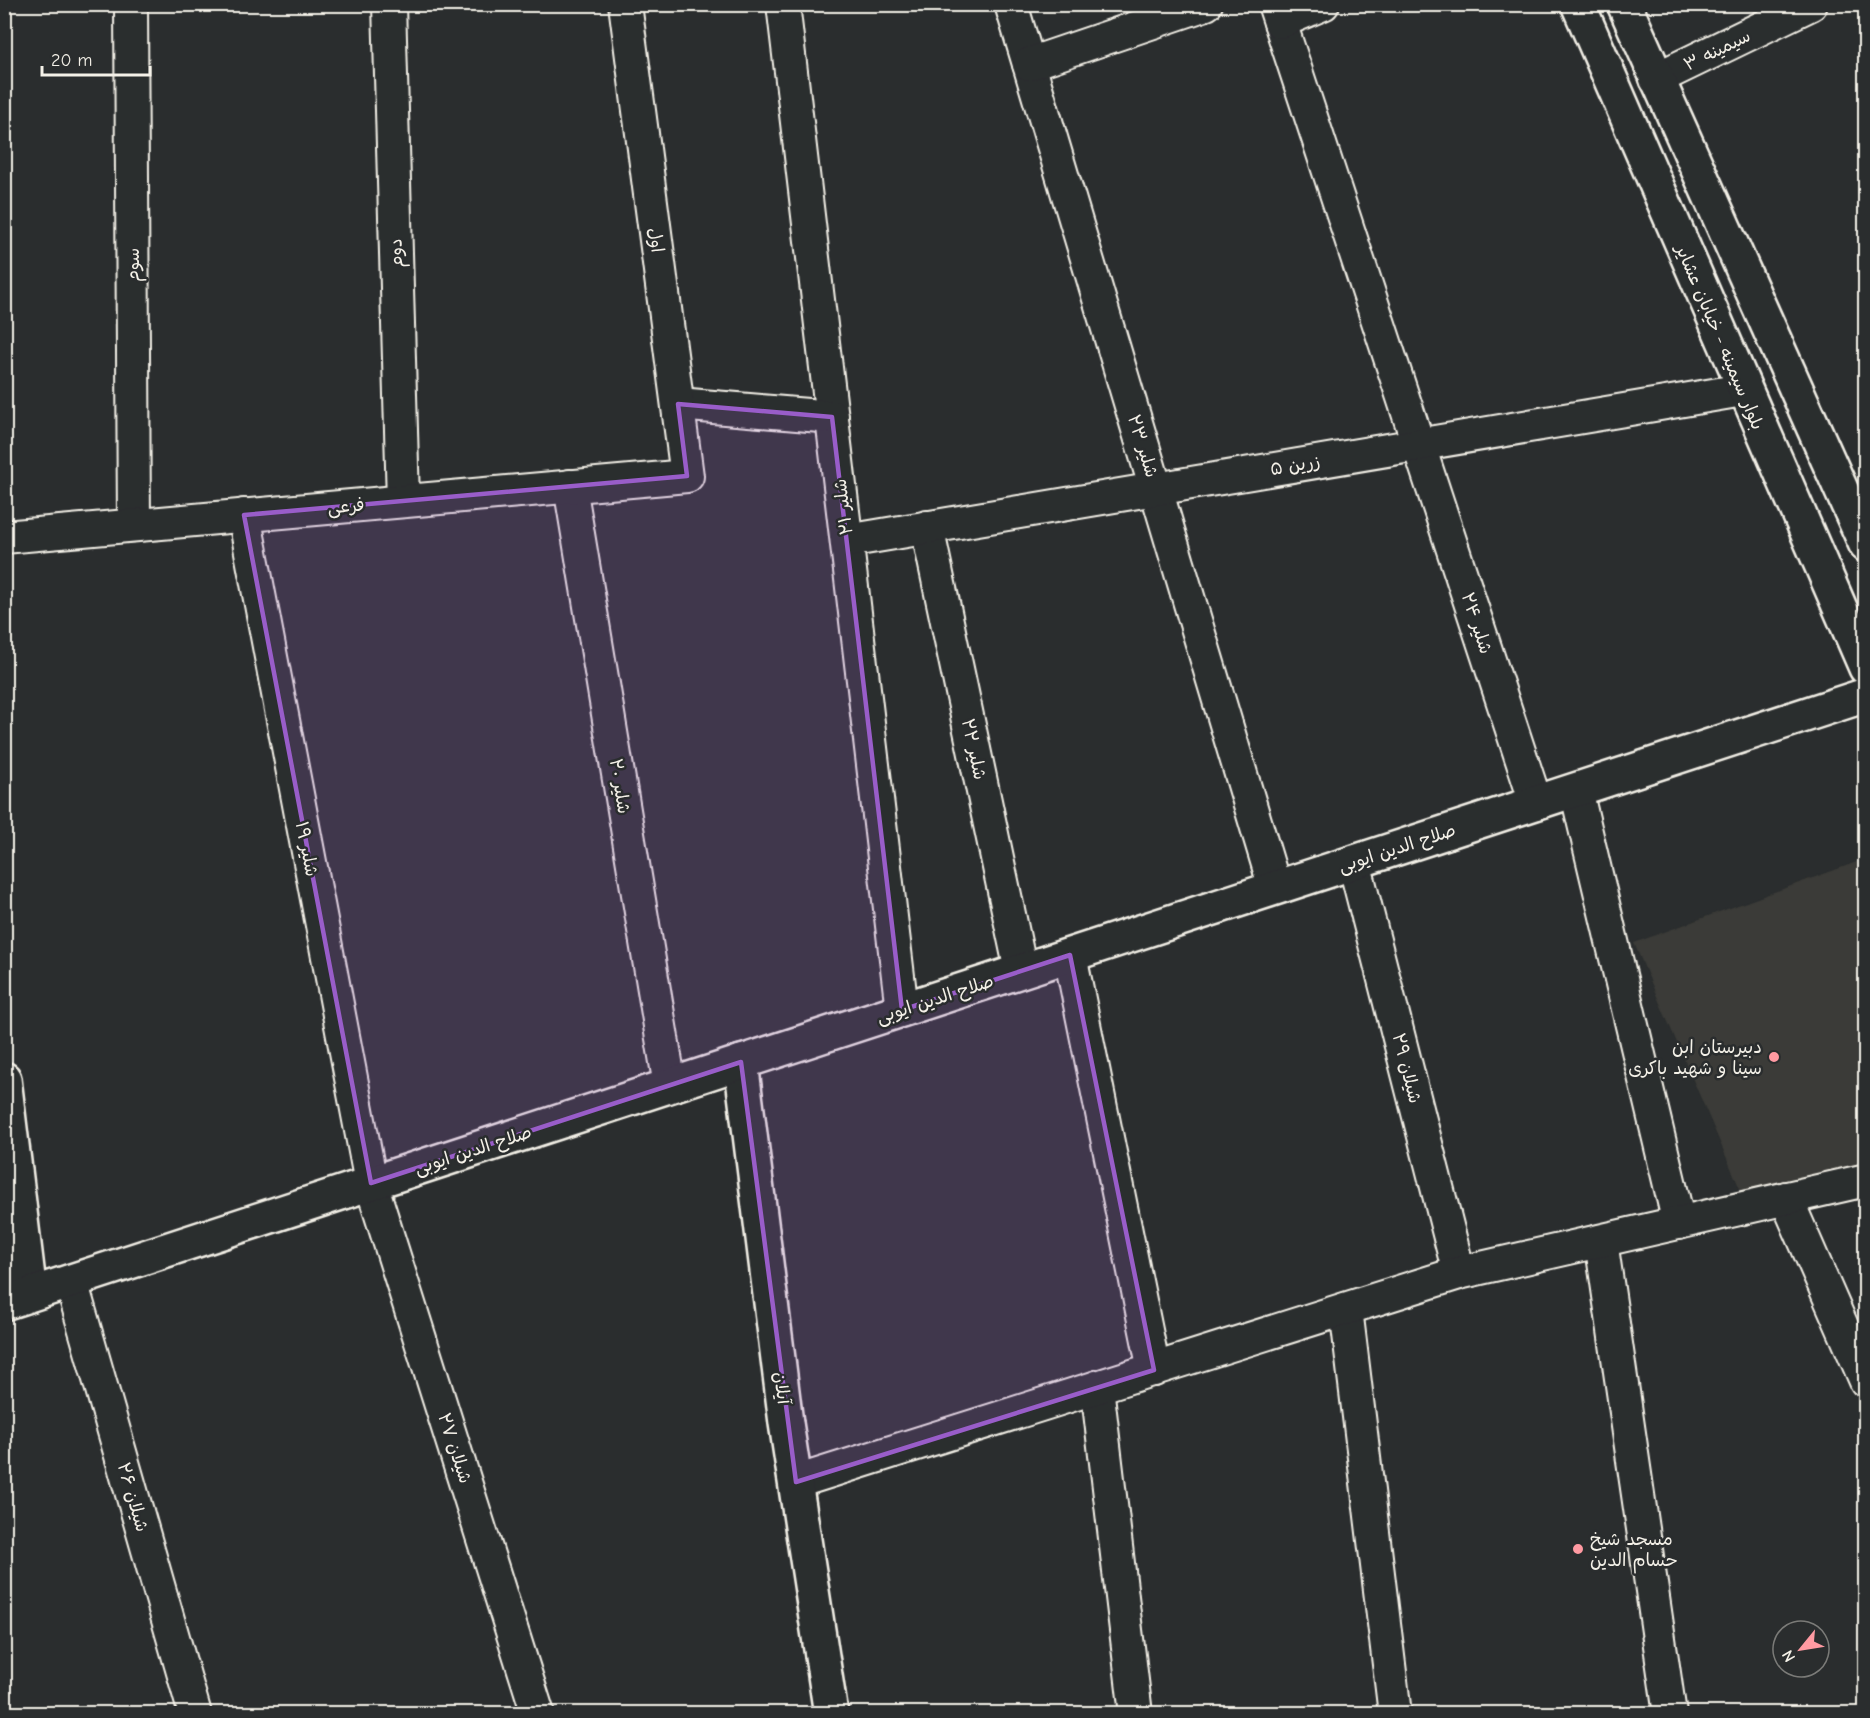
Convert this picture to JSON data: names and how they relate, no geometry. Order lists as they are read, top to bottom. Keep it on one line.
{"streets":{"street":["سیمینه ۳","اول","دوم","سوم","بلوار سیمینه - خیابان عشایر","شلیر ۲۳","زرین ۵","فرعی","شلیر ۲۱","شلیر ۲۴","شلیر ۲۲","شلیر ۲۰","صلاح الدین ایوبی","شلیر ۱۹","شیلان ۲۹","آیلان","شیلان ۲۷","شیلان ۲۶"]},"crossings":[["اول","فرعی"],["دوم","فرعی"],["سوم","فرعی"],["بلوار سیمینه - خیابان عشایر","زرین ۵"],["شلیر ۲۳","زرین ۵"],["شلیر ۲۳","صلاح الدین ایوبی"],["زرین ۵","شلیر ۲۱"],["زرین ۵","شلیر ۲۴"],["زرین ۵","شلیر ۲۲"],["فرعی","شلیر ۲۰"],["فرعی","شلیر ۱۹"],["شلیر ۲۱","صلاح الدین ایوبی"],["شلیر ۲۴","صلاح الدین ایوبی"],["شلیر ۲۲","صلاح الدین ایوبی"],["شلیر ۲۰","صلاح الدین ایوبی"],["صلاح الدین ایوبی","شلیر ۱۹"],["صلاح الدین ایوبی","شیلان ۲۹"],["صلاح الدین ایوبی","آیلان"],["صلاح الدین ایوبی","شیلان ۲۷"],["صلاح الدین ایوبی","شیلان ۲۶"],["شلیر ۱۹","شیلان ۲۷"]],"places":["دبیرستان ابن سینا و شهید باکری","مسجد شیخ حسام الدین"],"scale_bar":"20 m","north":"bottom left"}
